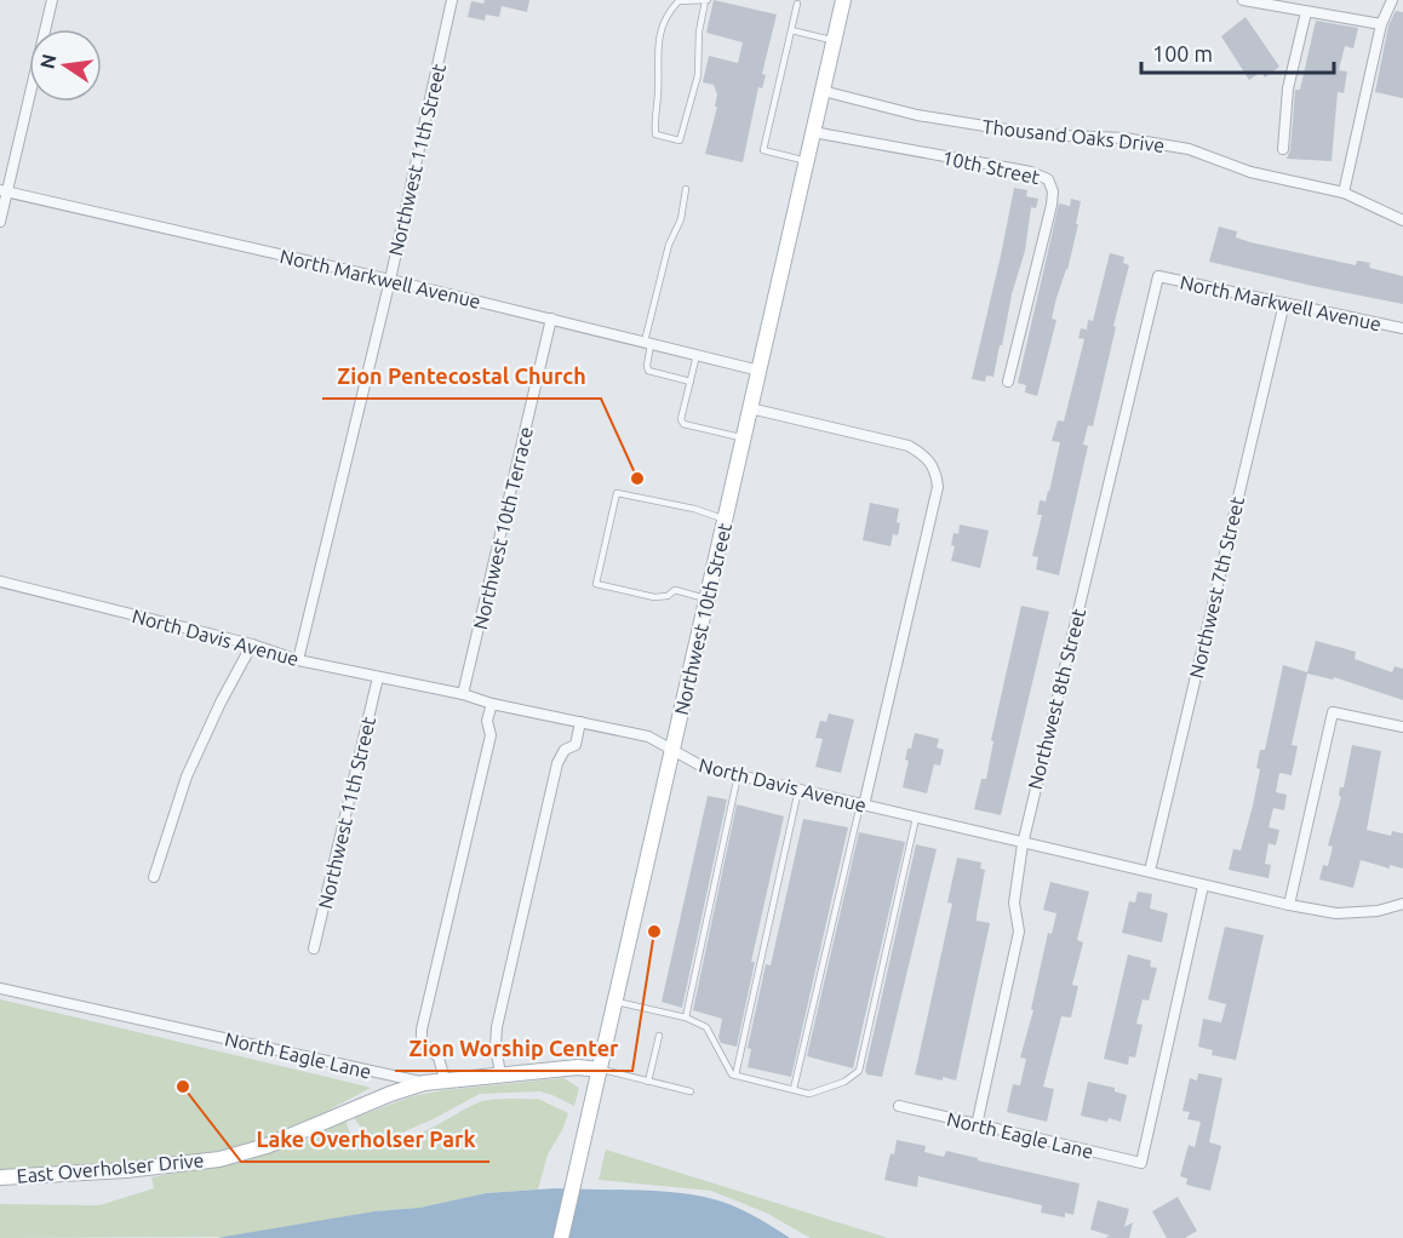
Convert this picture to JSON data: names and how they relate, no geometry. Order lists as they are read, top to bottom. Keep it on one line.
{"streets":{"main road":["Northwest 10th Street","North Eagle Lane","East Overholser Drive"],"street":["Thousand Oaks Drive","Northwest 11th Street","10th Street","North Markwell Avenue","Northwest 10th Terrace","Northwest 7th Street","North Davis Avenue","Northwest 8th Street"]},"crossings":[["Thousand Oaks Drive","Northwest 10th Street"],["Northwest 11th Street","North Markwell Avenue"],["Northwest 11th Street","North Davis Avenue"],["10th Street","Northwest 10th Street"],["North Markwell Avenue","Northwest 10th Terrace"],["North Markwell Avenue","Northwest 7th Street"],["North Markwell Avenue","Northwest 10th Street"],["North Markwell Avenue","Northwest 8th Street"],["Northwest 10th Terrace","North Davis Avenue"],["Northwest 7th Street","North Davis Avenue"],["Northwest 10th Street","North Davis Avenue"],["Northwest 10th Street","North Eagle Lane"],["North Davis Avenue","Northwest 8th Street"],["North Davis Avenue","North Eagle Lane"],["Northwest 8th Street","North Eagle Lane"],["North Eagle Lane","East Overholser Drive"]],"places":["Zion Pentecostal Church","Zion Worship Center","Lake Overholser Park"],"scale_bar":"100 m","north":"left"}
